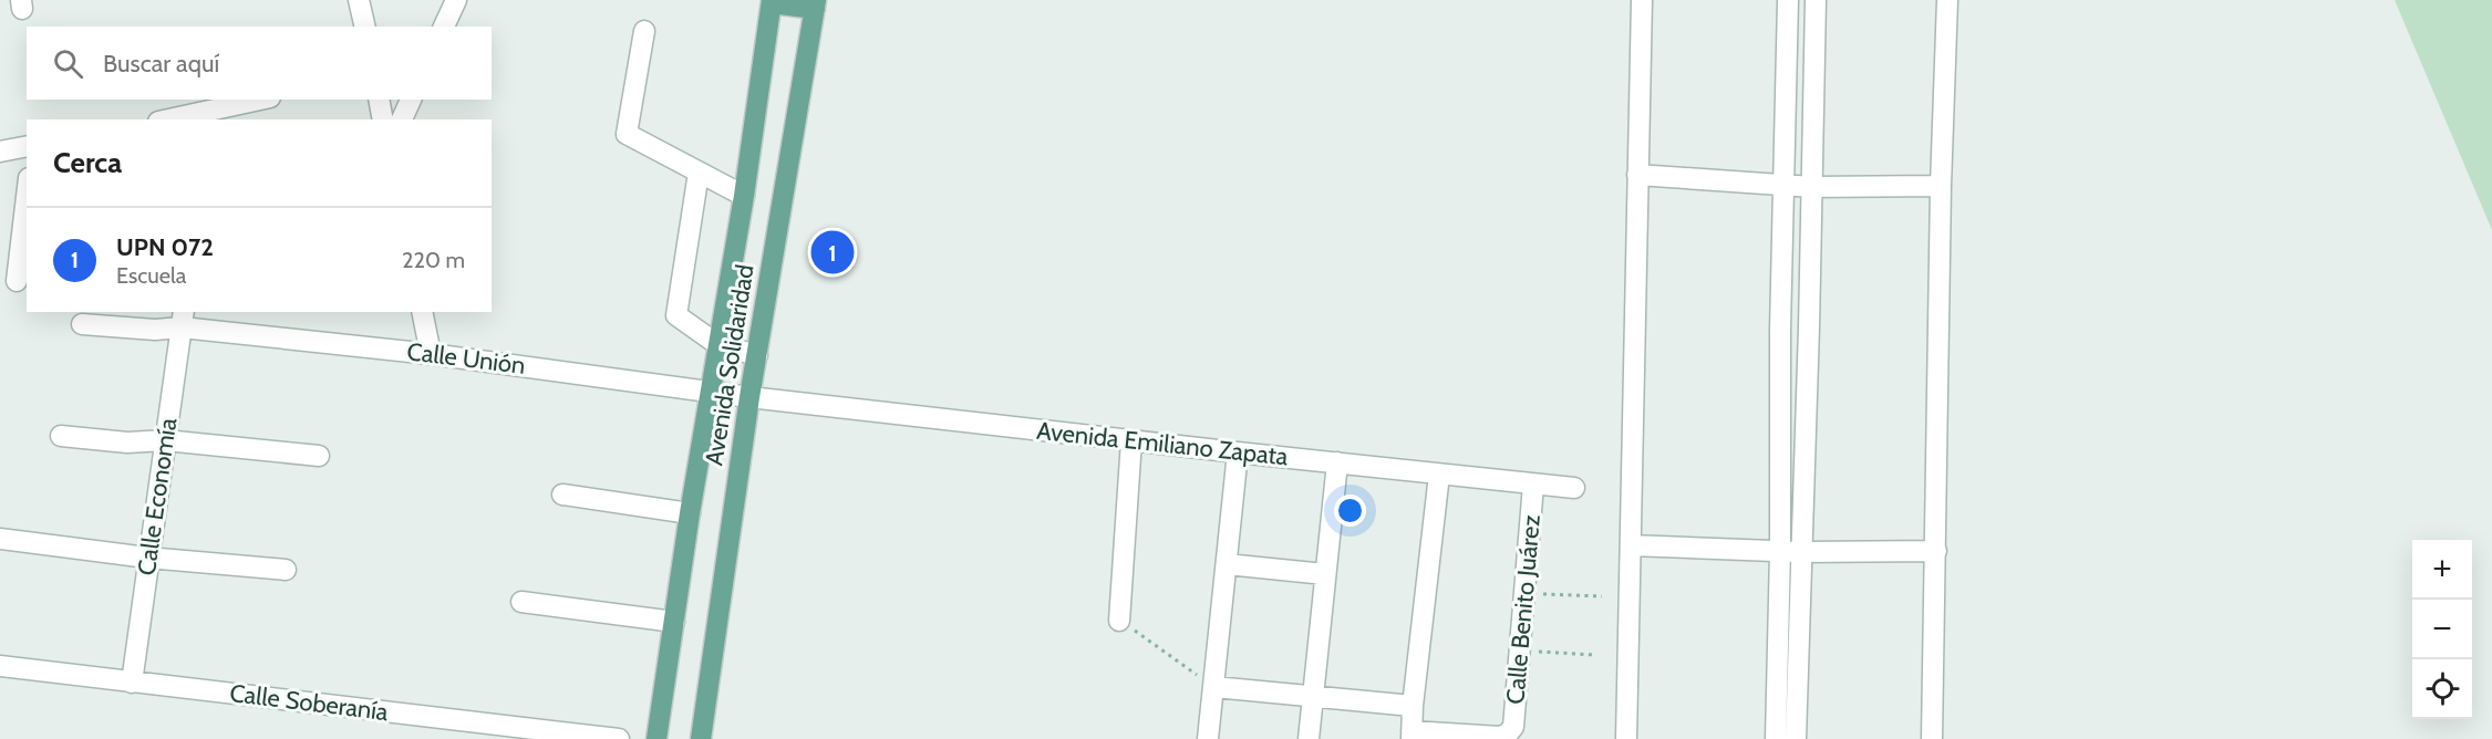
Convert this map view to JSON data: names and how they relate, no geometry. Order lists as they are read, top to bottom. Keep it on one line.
{"streets":{"main road":["Avenida Solidaridad"],"street":["Calle Unión","Avenida Emiliano Zapata","Calle Economía","Calle Benito Juárez","Calle Soberanía"]},"crossings":[["Calle Unión","Avenida Solidaridad"],["Calle Unión","Avenida Emiliano Zapata"],["Calle Unión","Calle Economía"],["Avenida Solidaridad","Avenida Emiliano Zapata"],["Avenida Emiliano Zapata","Calle Benito Juárez"],["Calle Economía","Calle Soberanía"]],"page":{"search":"Buscar aquí","heading":"Cerca","list":[{"mark":"1","name":"UPN 072","note":"Escuela","value":"220 m"}],"pins":"1","map_buttons":["+","−"]}}
